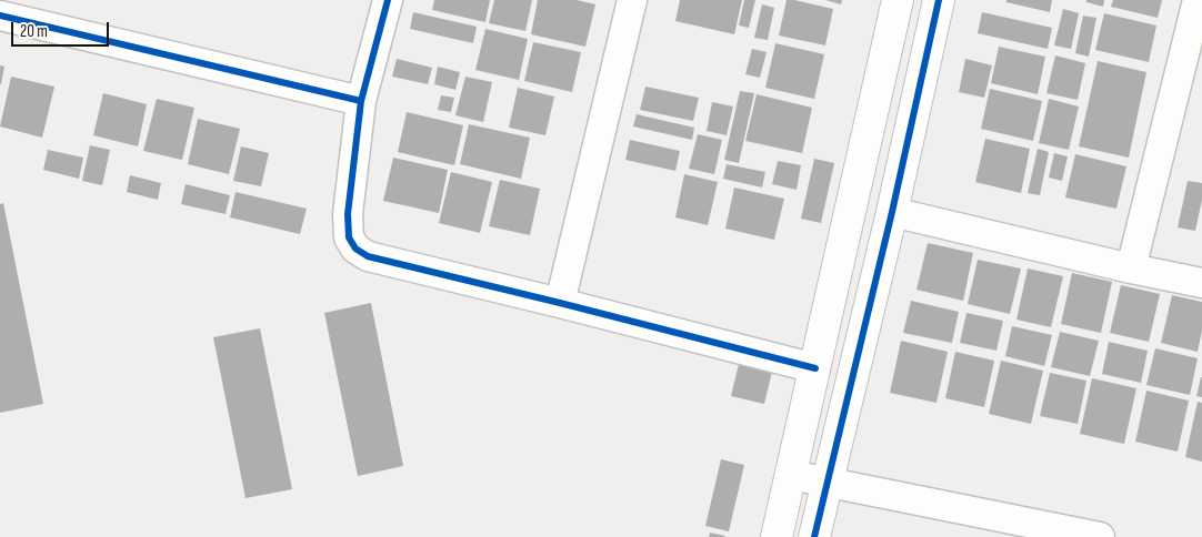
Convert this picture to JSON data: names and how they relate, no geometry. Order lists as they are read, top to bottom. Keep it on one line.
{"scale_bar":"20 m"}
